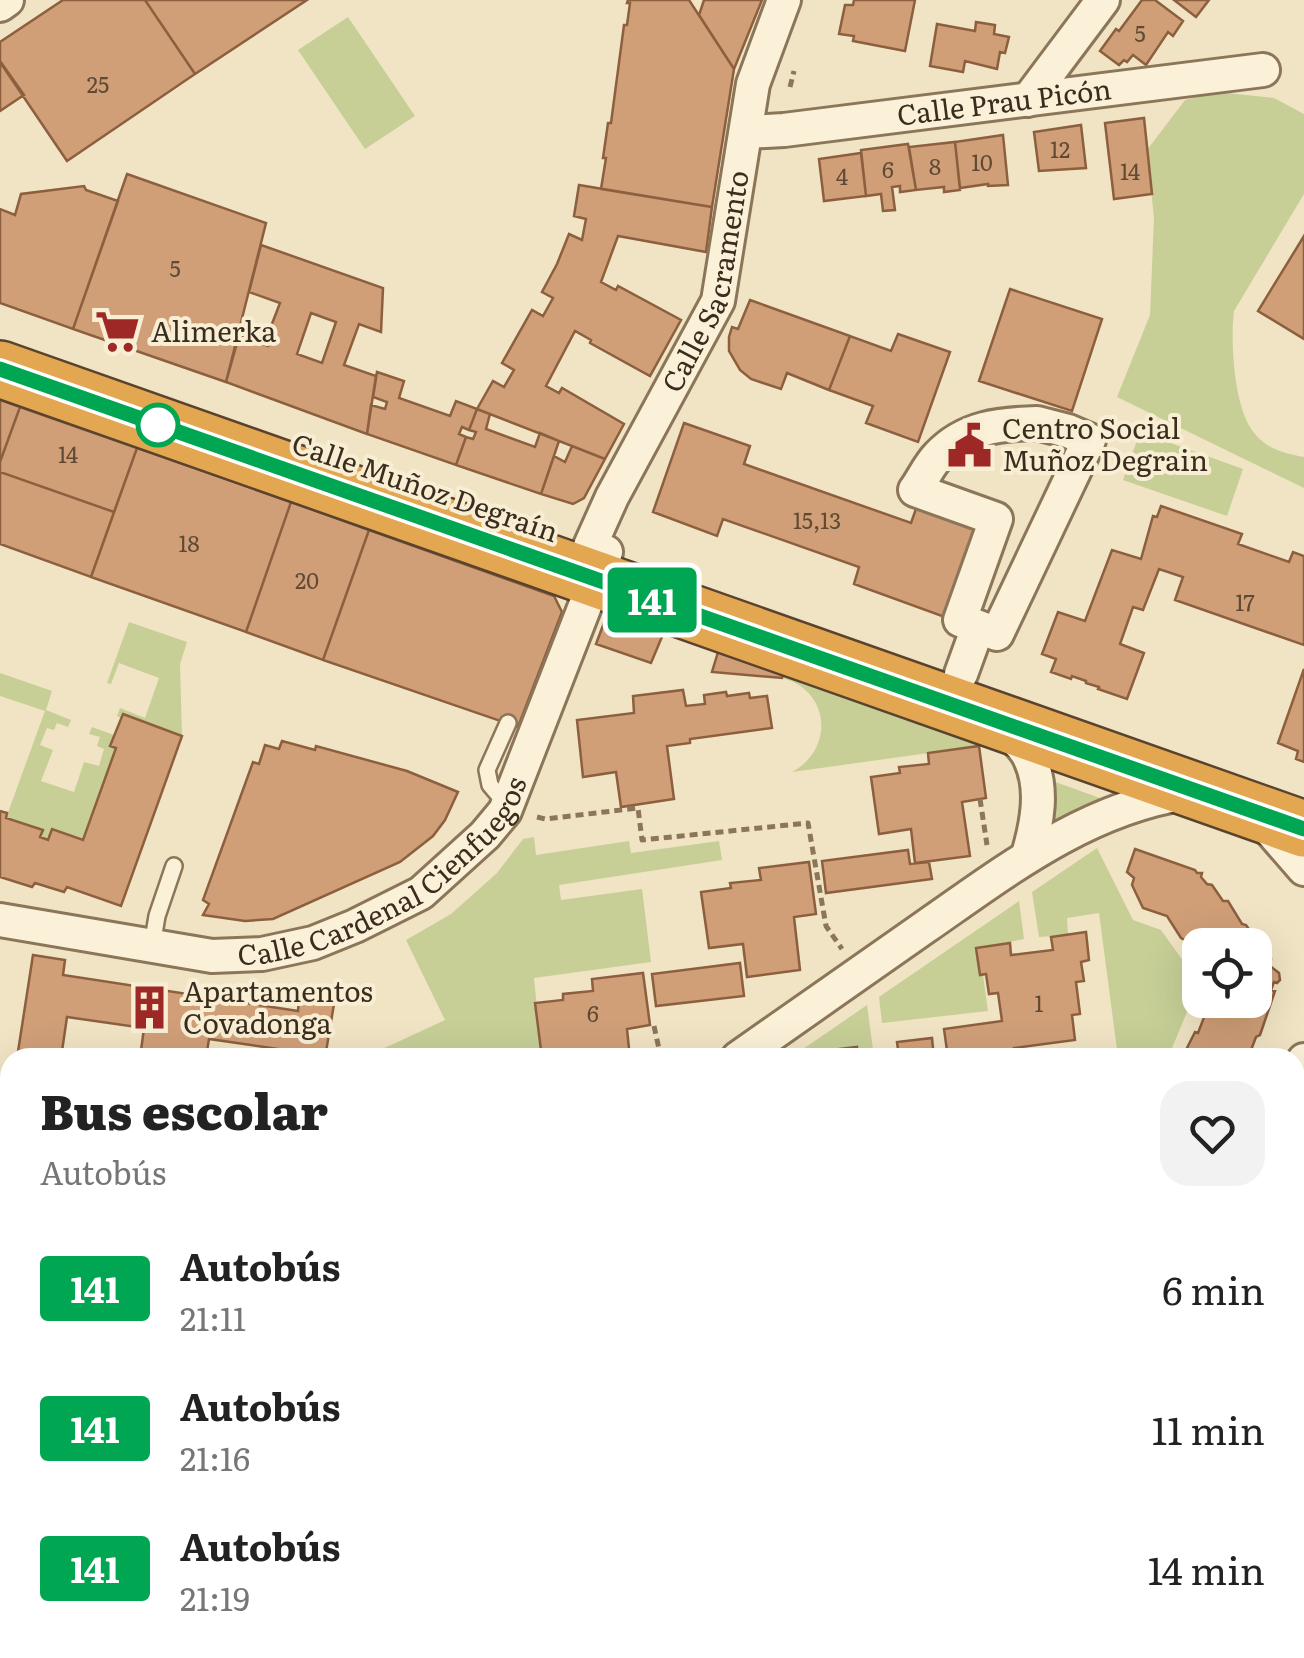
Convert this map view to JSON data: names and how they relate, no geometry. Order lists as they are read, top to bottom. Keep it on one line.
{"streets":{"highway":["Calle Muñoz Degraín"],"street":["Calle Prau Picón","Calle Sacramento","Calle Cardenal Cienfuegos"]},"crossings":[["Calle Prau Picón","Calle Sacramento"],["Calle Sacramento","Calle Muñoz Degraín"],["Calle Sacramento","Calle Cardenal Cienfuegos"],["Calle Muñoz Degraín","Calle Cardenal Cienfuegos"]],"places":{"supermarket":["Alimerka"],"public building":["Centro Social Muñoz Degrain"],"building":["Apartamentos Covadonga"]},"lines":["bus line 141"],"house_numbers":["5","25","12","10","8","6","14","4","5","14","15,13","18","20","17","1","6"],"page":{"on_map":"141","heading":["Bus escolar","Autobús"],"list":[{"mark":"141","name":"Autobús","note":"21:11","value":"6 min"},{"mark":"141","name":"Autobús","note":"21:16","value":"11 min"},{"mark":"141","name":"Autobús","note":"21:19","value":"14 min"}]}}
